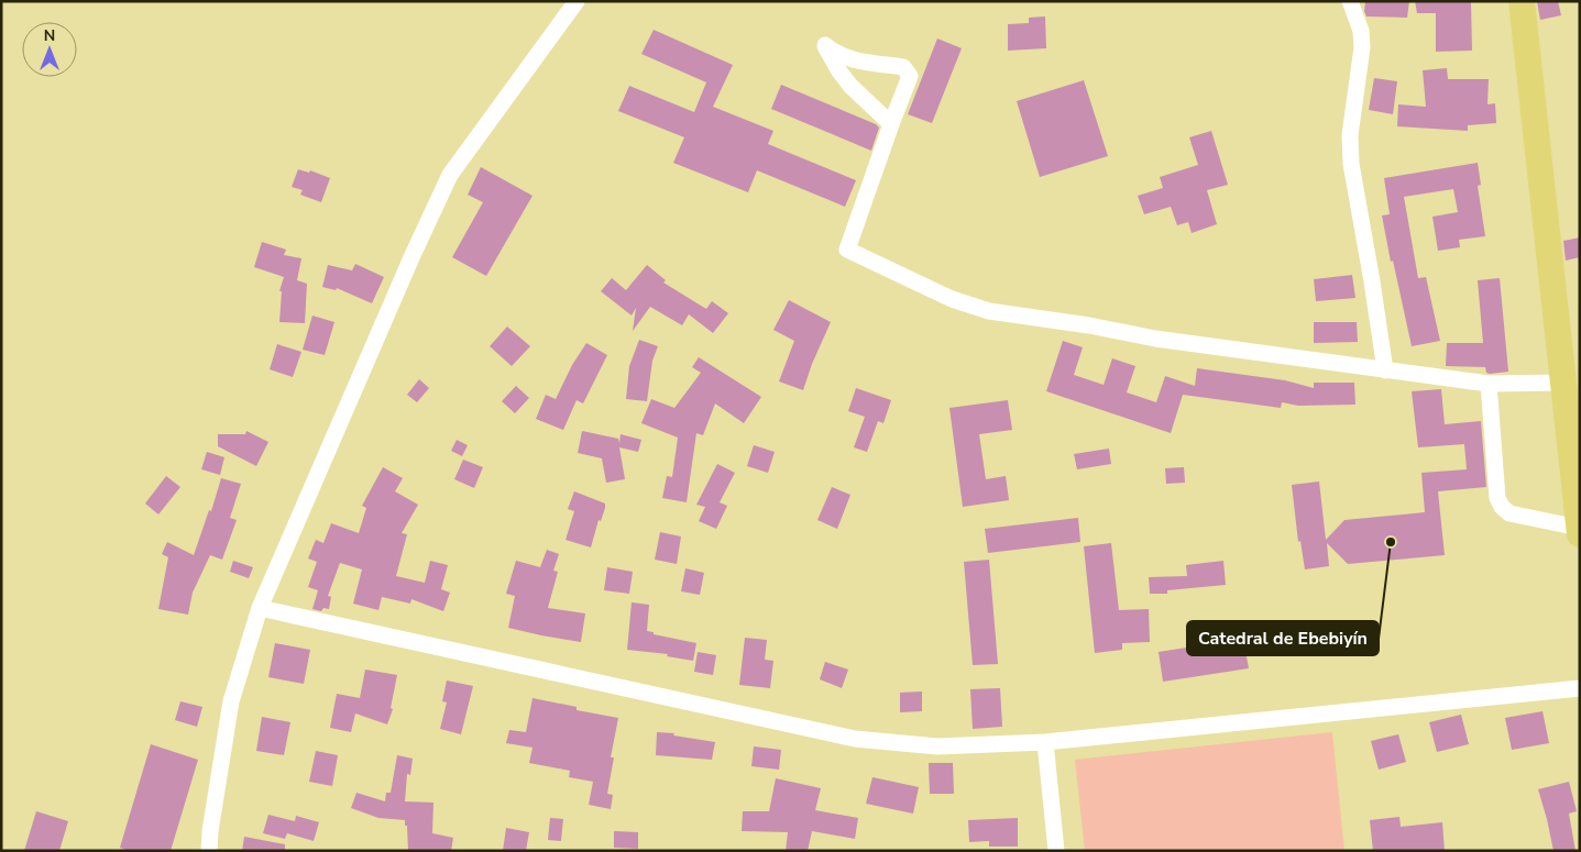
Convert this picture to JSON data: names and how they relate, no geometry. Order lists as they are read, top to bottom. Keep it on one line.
{"places":["Catedral de Ebebiyín"],"north":"top"}
